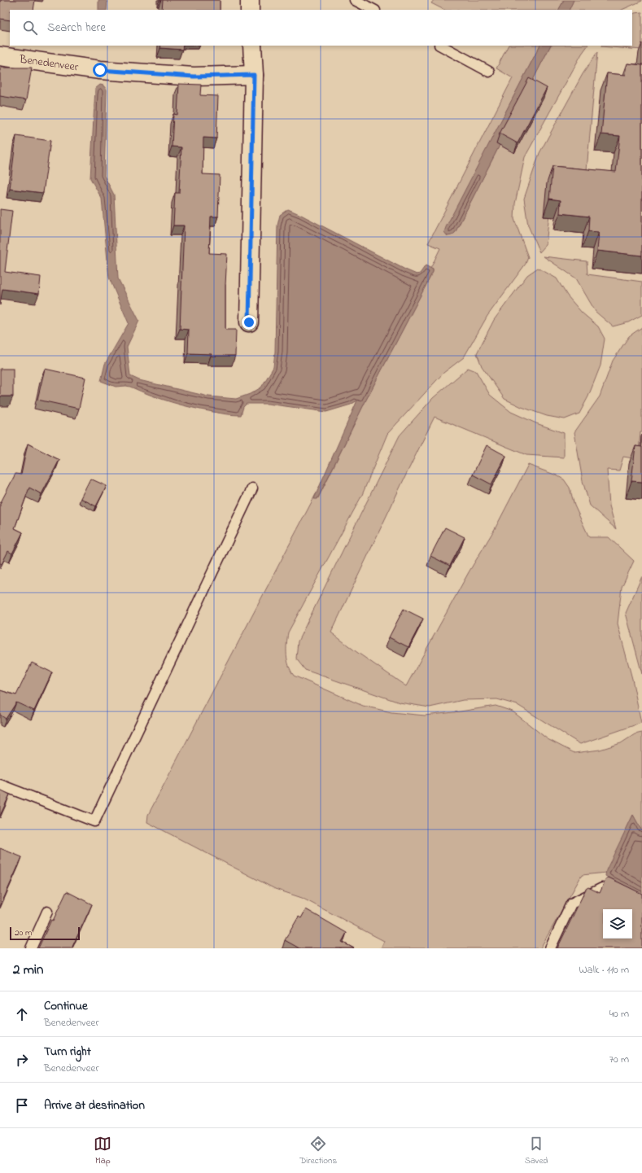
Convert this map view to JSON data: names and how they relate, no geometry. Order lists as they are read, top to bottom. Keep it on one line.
{"streets":{"street":["Benedenveer"]},"scale_bar":"20 m","page":{"search":"Search here","scale":"20 m","heading":["2 min","Walk · 110 m"],"list":[["Continue","Benedenveer","40 m"],["Turn right","Benedenveer","70 m"],"Arrive at destination"],"nav":["Map","Directions","Saved"]}}
